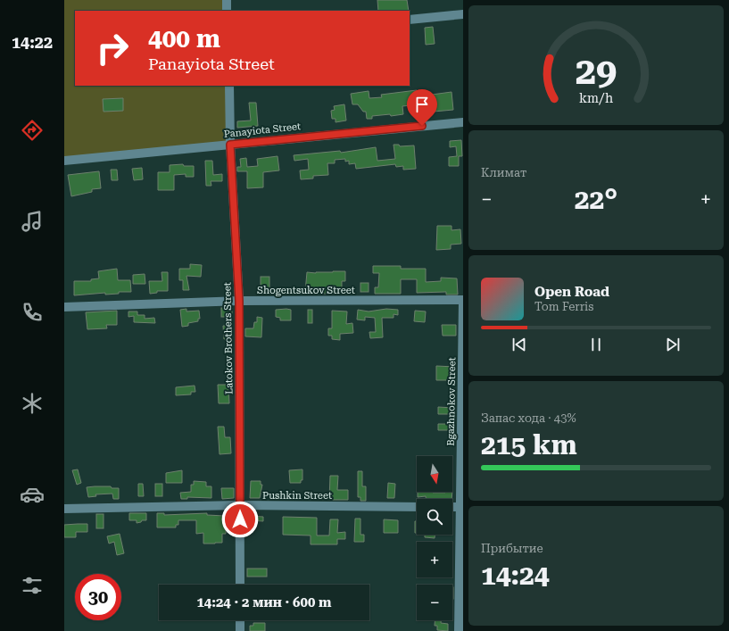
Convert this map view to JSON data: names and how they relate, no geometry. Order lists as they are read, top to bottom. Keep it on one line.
{"streets":{"street":["Panayiota Street","Shogentsukov Street","Latokov Brothers Street","Bgazhnokov Street","Pushkin Street"]},"crossings":[["Panayiota Street","Latokov Brothers Street"],["Shogentsukov Street","Latokov Brothers Street"],["Shogentsukov Street","Bgazhnokov Street"],["Latokov Brothers Street","Pushkin Street"]],"north":"bottom","page":{"tabs":"14:22","turn":["400 m","Panayiota Street"],"tile":["Климат",["Запас хода · 43%","215 km"],["Прибытие","14:24"]],"heat":["−","22°","+"],"song":["Open Road","Tom Ferris"],"map_buttons":["+","−"],"limit":"30","trip":"14:24 · 2 мин · 600 m","gauge":["29","km/h"]}}
